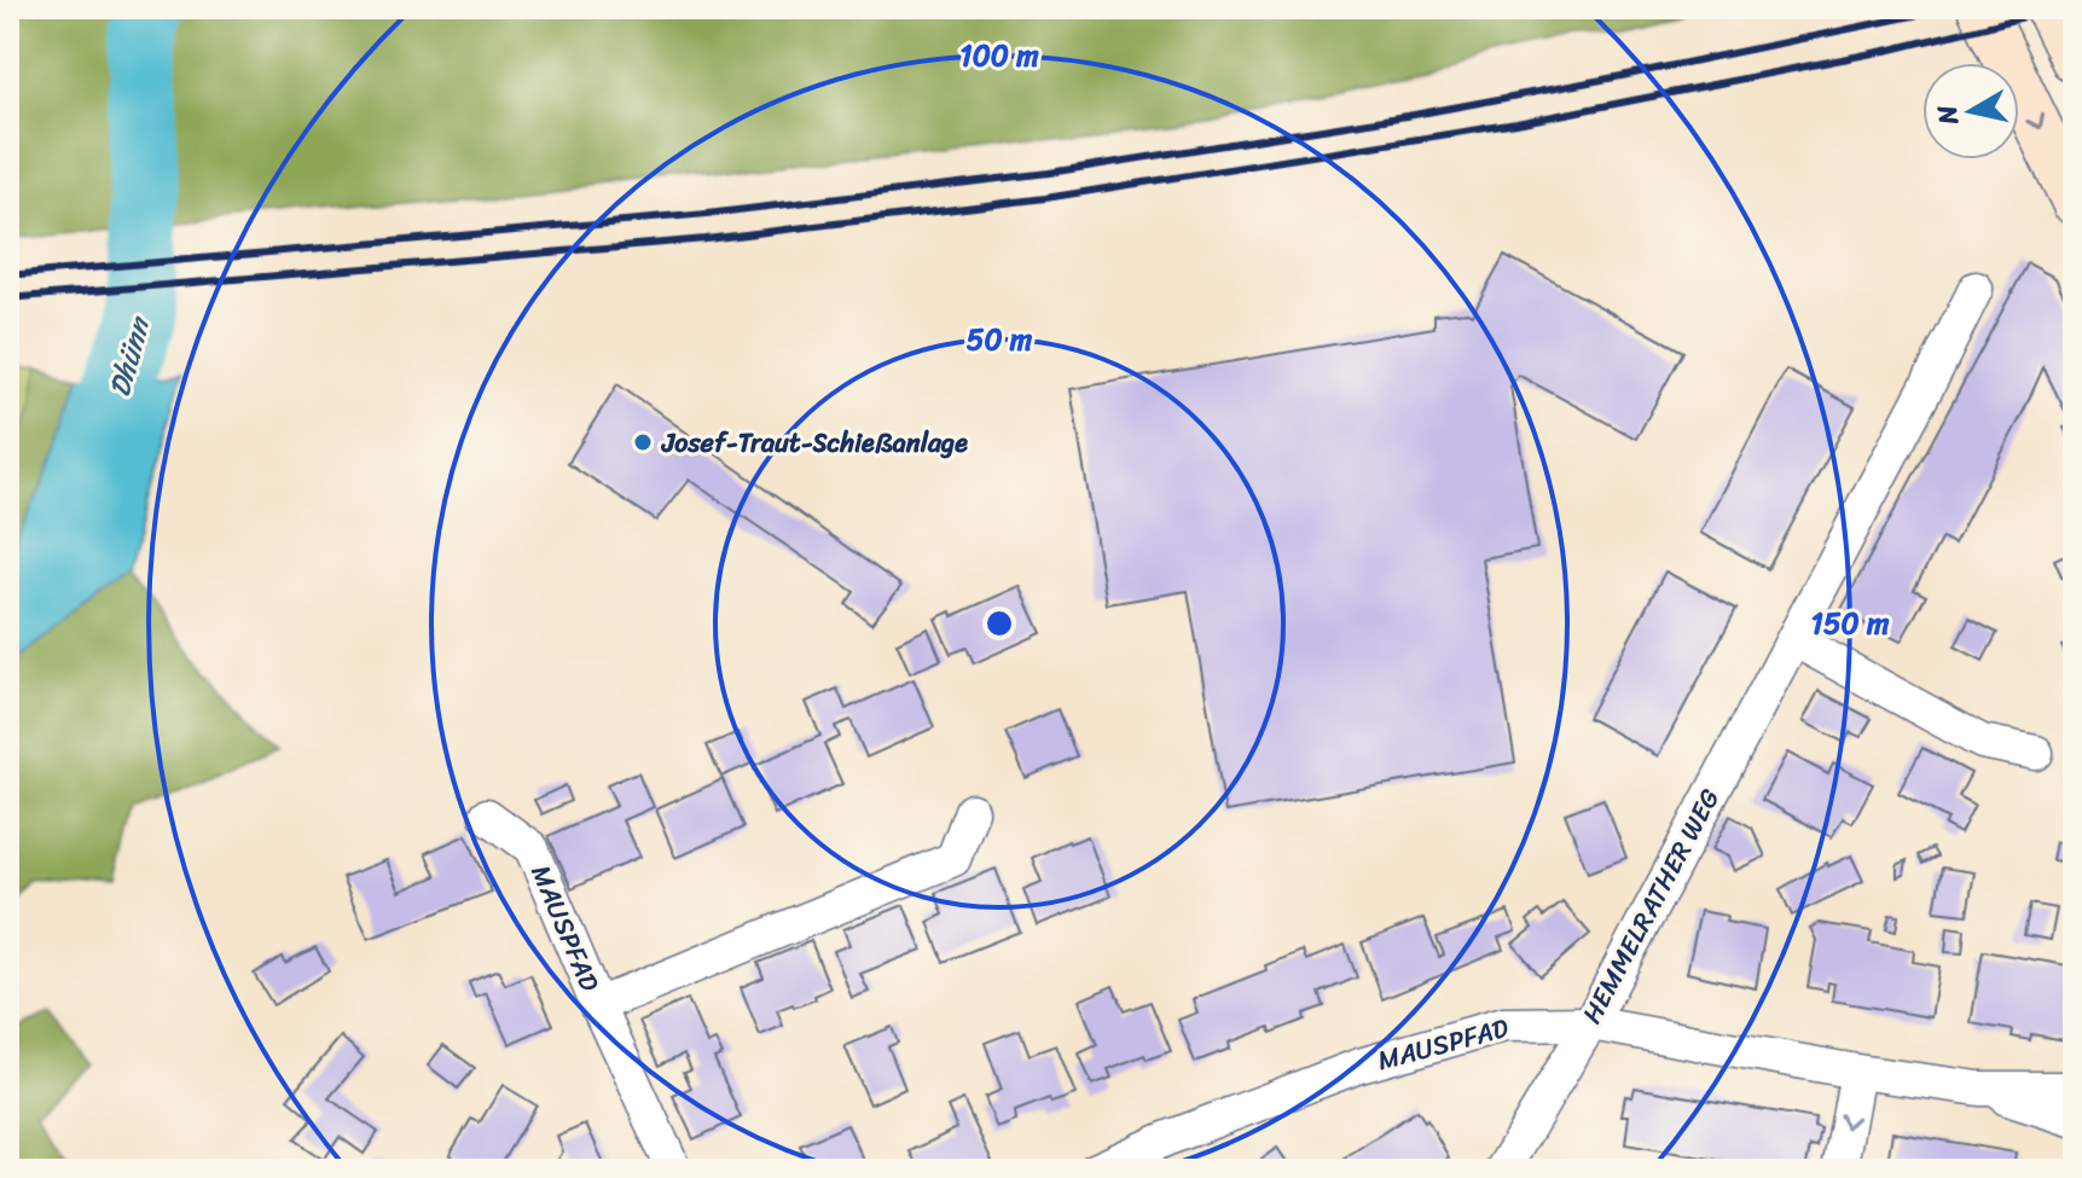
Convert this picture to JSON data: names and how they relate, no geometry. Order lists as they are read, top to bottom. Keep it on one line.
{"streets":{"street":["HEMMELRATHER WEG","MAUSPFAD"]},"crossings":[["HEMMELRATHER WEG","MAUSPFAD"]],"water":["Dhünn"],"places":["Josef-Traut-Schießanlage"],"north":"left","rings":["100 m","50 m","150 m"]}
